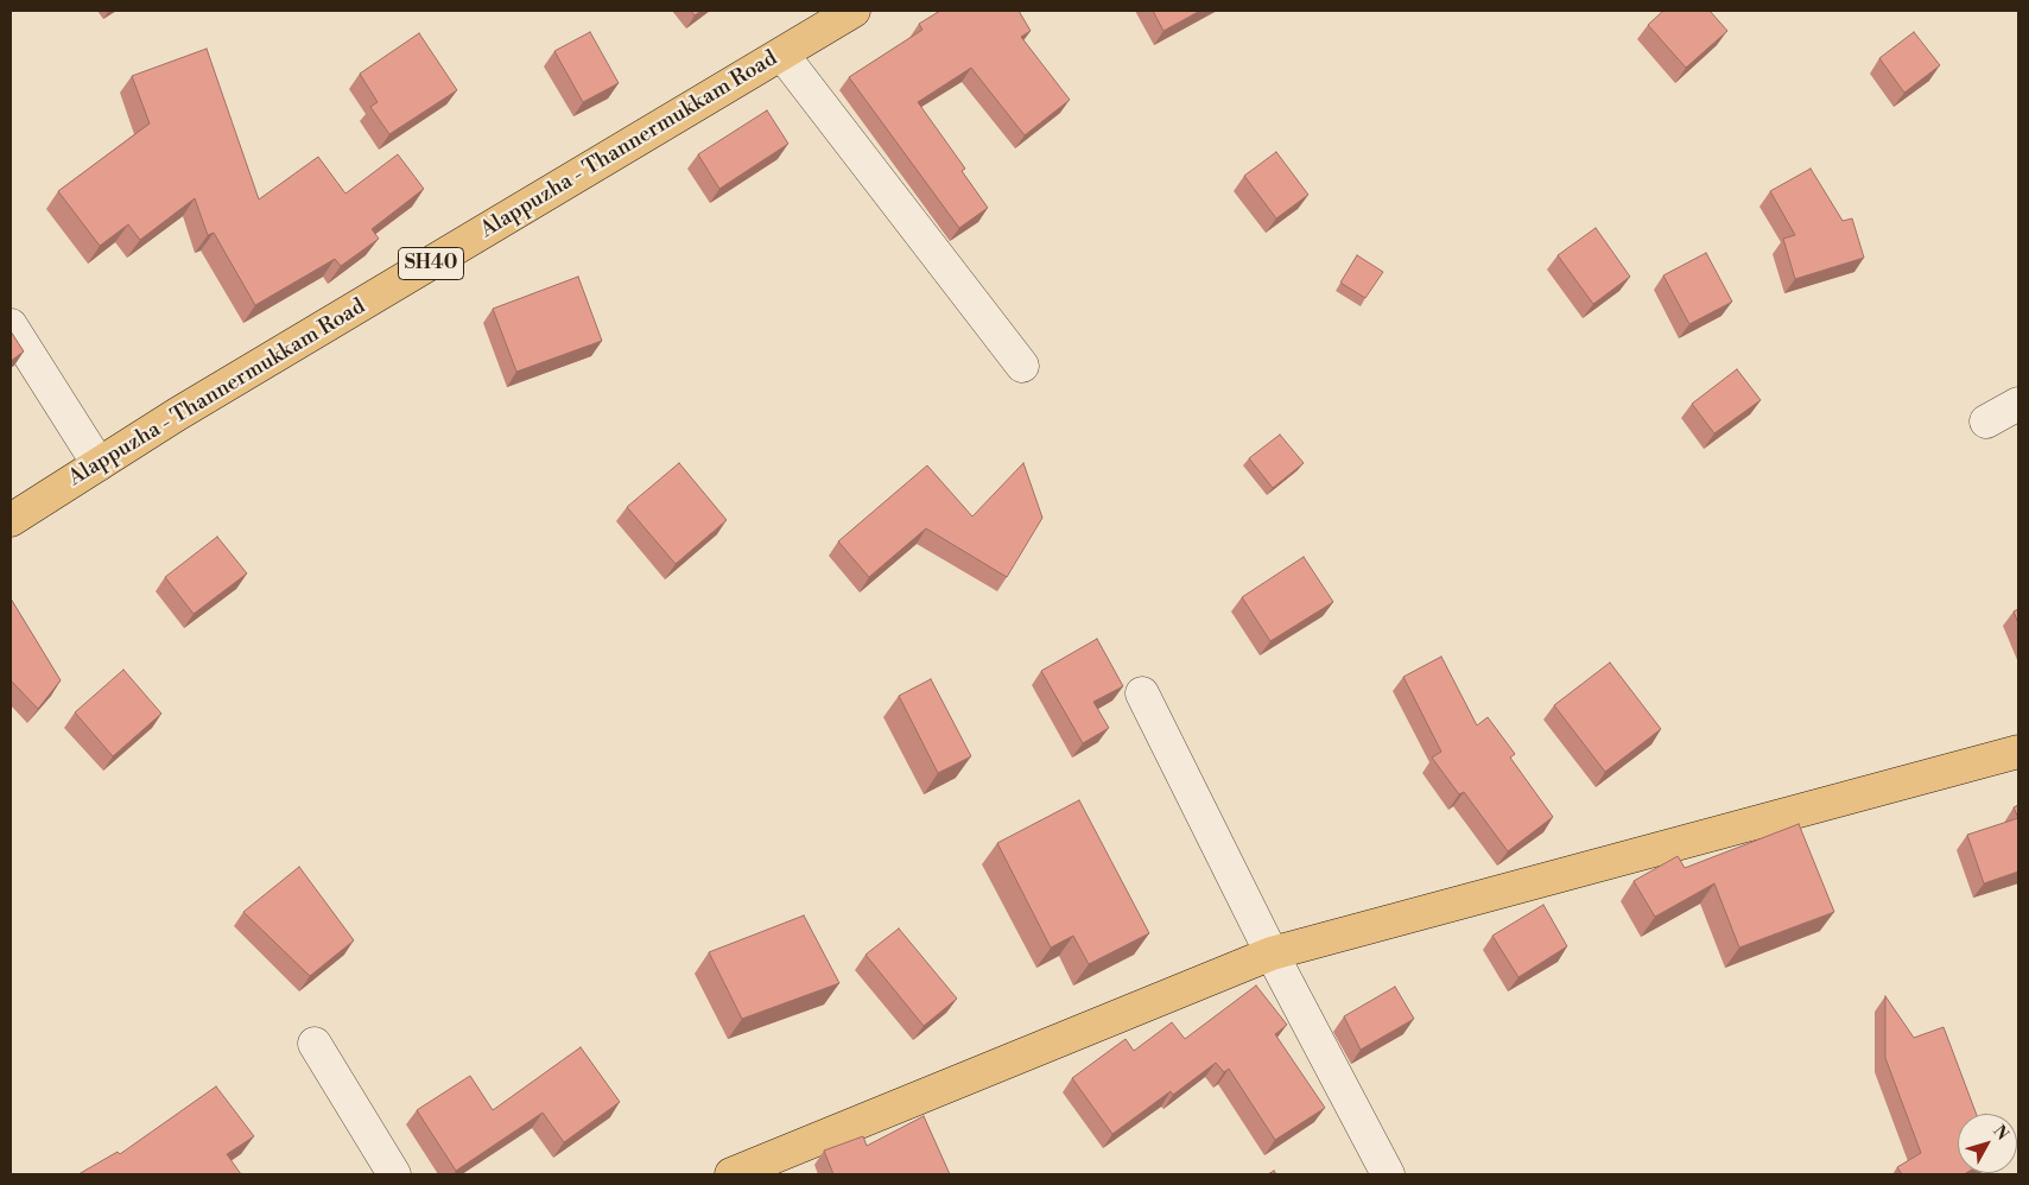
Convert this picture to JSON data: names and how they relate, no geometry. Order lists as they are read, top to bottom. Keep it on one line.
{"streets":{"main road":["Alappuzha - Thannermukkam Road","SH40"]},"north":"top right"}
